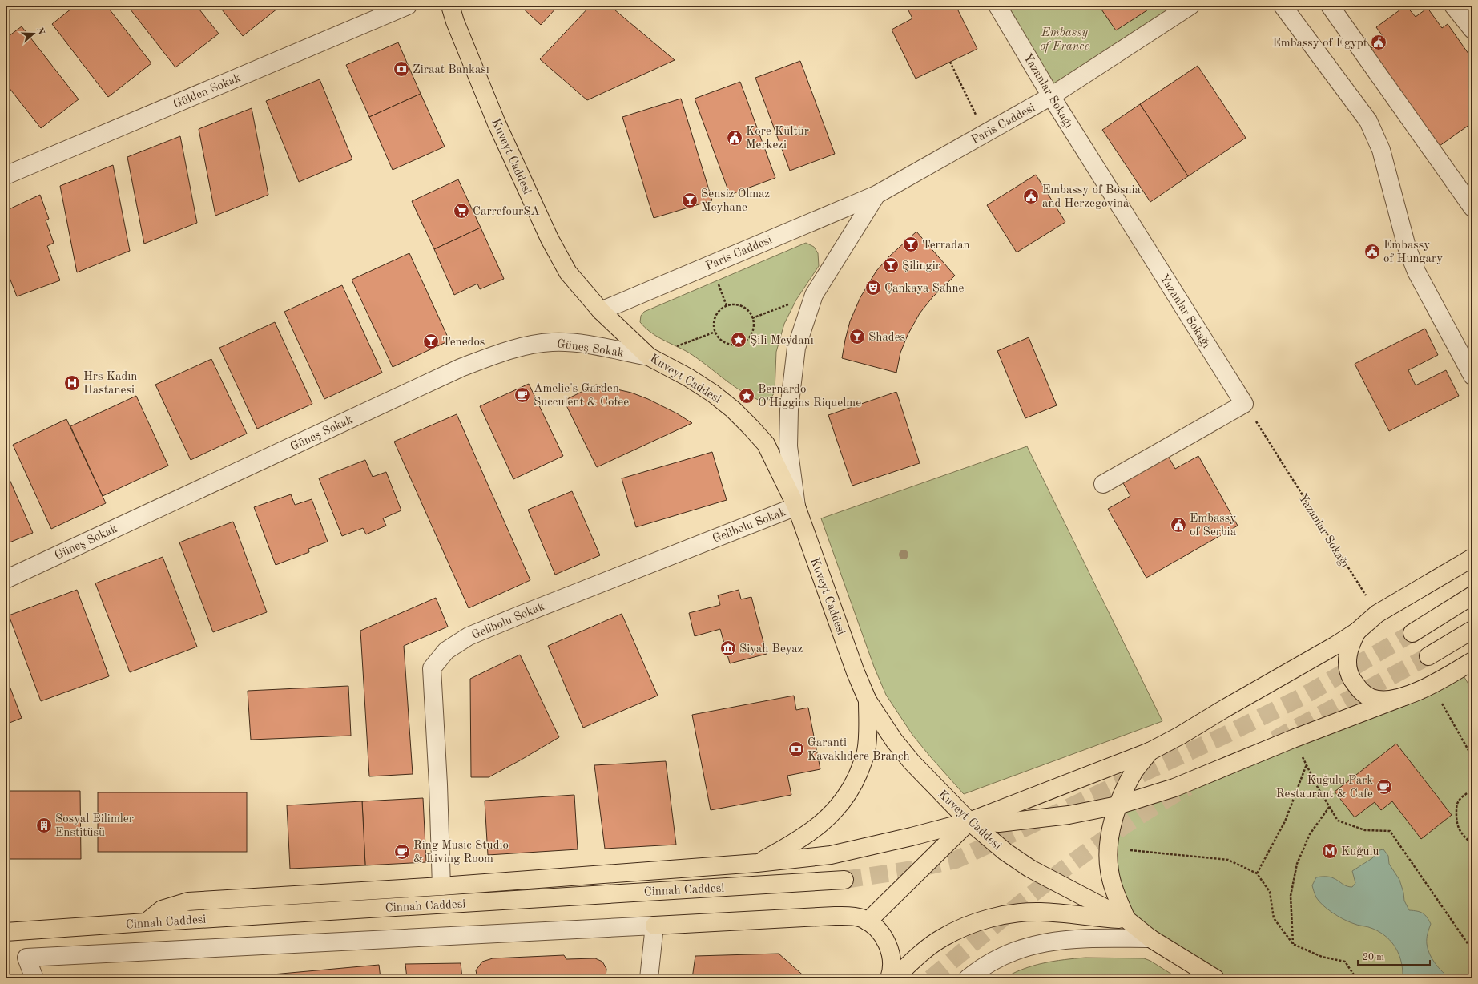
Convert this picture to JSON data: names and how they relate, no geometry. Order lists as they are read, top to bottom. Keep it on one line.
{"streets":{"main road":["Kuveyt Caddesi","Cinnah Caddesi"],"street":["Gülden Sokak","Yazanlar Sokağı","Paris Caddesi","Güneş Sokak","Gelibolu Sokak"]},"crossings":[["Yazanlar Sokağı","Paris Caddesi"],["Paris Caddesi","Kuveyt Caddesi"],["Paris Caddesi","Gelibolu Sokak"],["Kuveyt Caddesi","Güneş Sokak"],["Kuveyt Caddesi","Gelibolu Sokak"]],"parks":["Embassy of France"],"places":{"public building":["Embassy of Egypt","Kore Kültür Merkezi","Embassy of Bosnia and Herzegovina","Embassy of Hungary","Embassy of Serbia"],"bank":["Ziraat Bankası","Garanti Kavaklıdere Branch"],"bar":["Sensiz Olmaz Meyhane","Terradan","Şilingir","Shades","Tenedos"],"supermarket":["CarrefourSA"],"theatre":["Çankaya Sahne"],"place":["Şili Meydanı","Bernardo O'Higgins Riquelme"],"hospital":["Hrs Kadın Hastanesi"],"cafe":["Amelie's Garden Succulent & Cofee","Kuğulu Park Restaurant & Cafe","Ring Music Studio & Living Room"],"museum":["Siyah Beyaz"],"building":["Sosyal Bilimler Enstitüsü"],"metro station":["Kuğulu"]},"scale_bar":"20 m","north":"right"}
